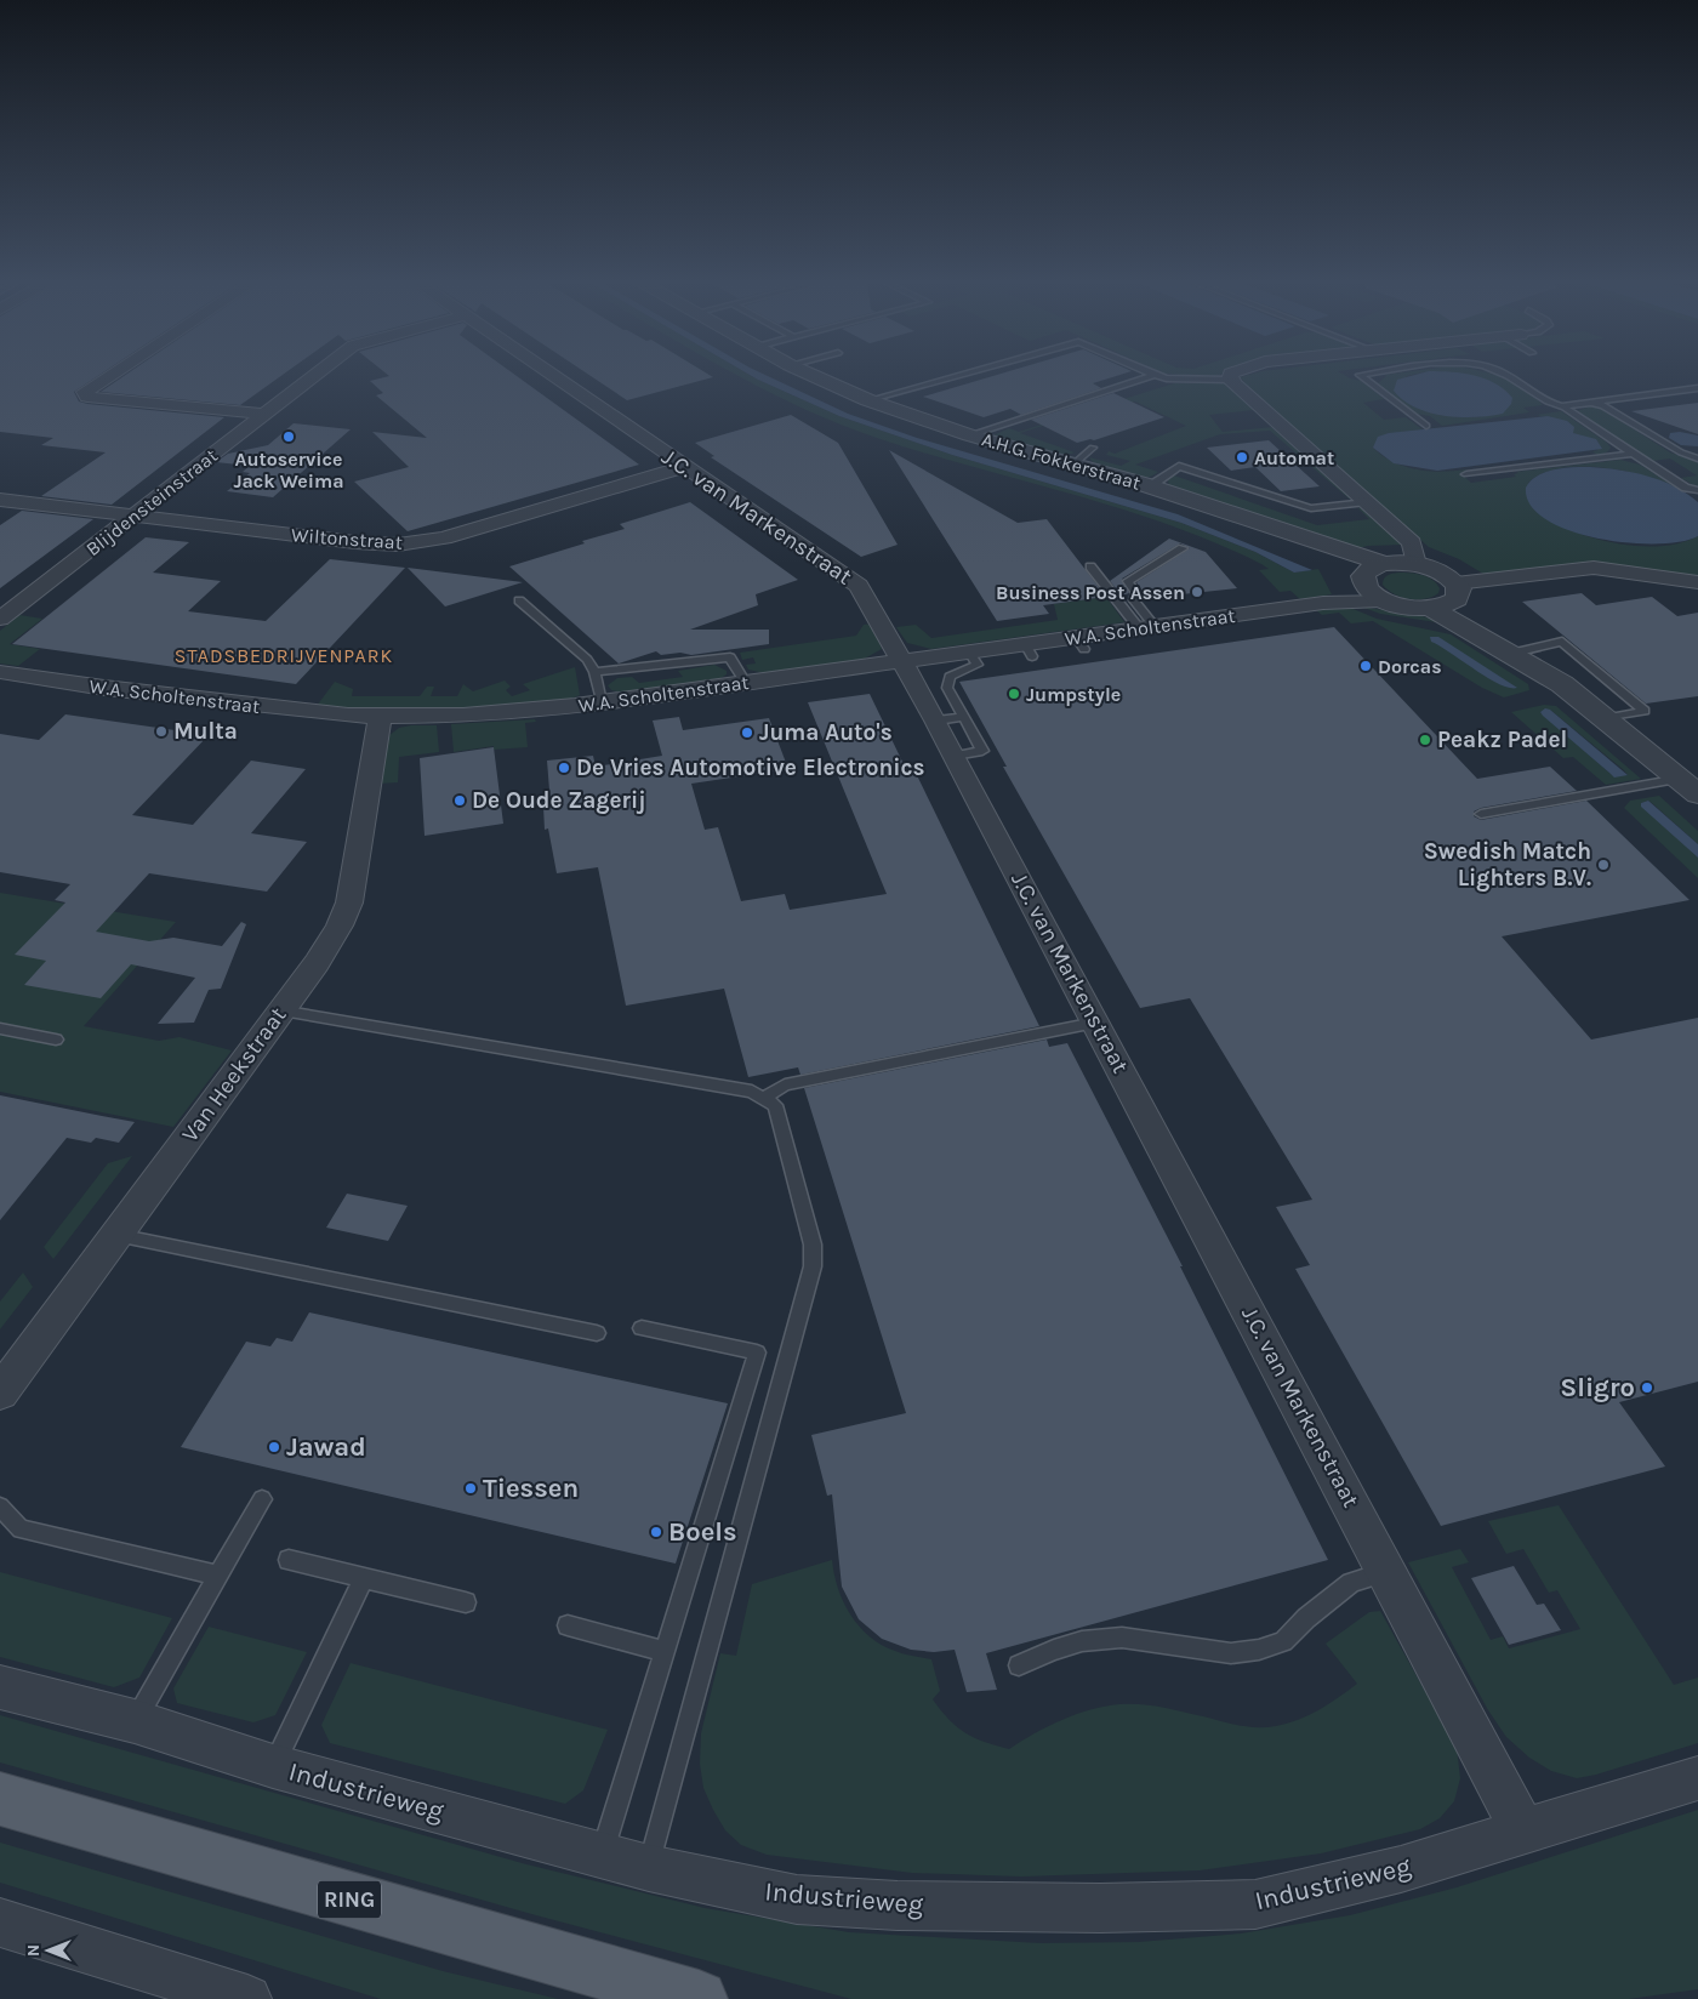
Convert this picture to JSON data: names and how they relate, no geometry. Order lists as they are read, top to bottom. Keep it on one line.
{"streets":{"main road":["RING"],"street":["A.H.G. Fokkerstraat","Blijdensteinstraat","J.C. van Markenstraat","Wiltonstraat","W.A. Scholtenstraat","Van Heekstraat","Industrieweg"]},"crossings":[["A.H.G. Fokkerstraat","W.A. Scholtenstraat"],["Blijdensteinstraat","Wiltonstraat"],["J.C. van Markenstraat","Wiltonstraat"],["J.C. van Markenstraat","W.A. Scholtenstraat"],["J.C. van Markenstraat","Industrieweg"],["W.A. Scholtenstraat","Van Heekstraat"]],"districts":["STADSBEDRIJVENPARK"],"places":["Autoservice Jack Weima","Automat","Business Post Assen","Dorcas","Jumpstyle","Multa","Juma Auto's","Peakz Padel","De Vries Automotive Electronics","De Oude Zagerij","Swedish Match Lighters B.V.","Sligro","Jawad","Tiessen","Boels"],"north":"left"}
